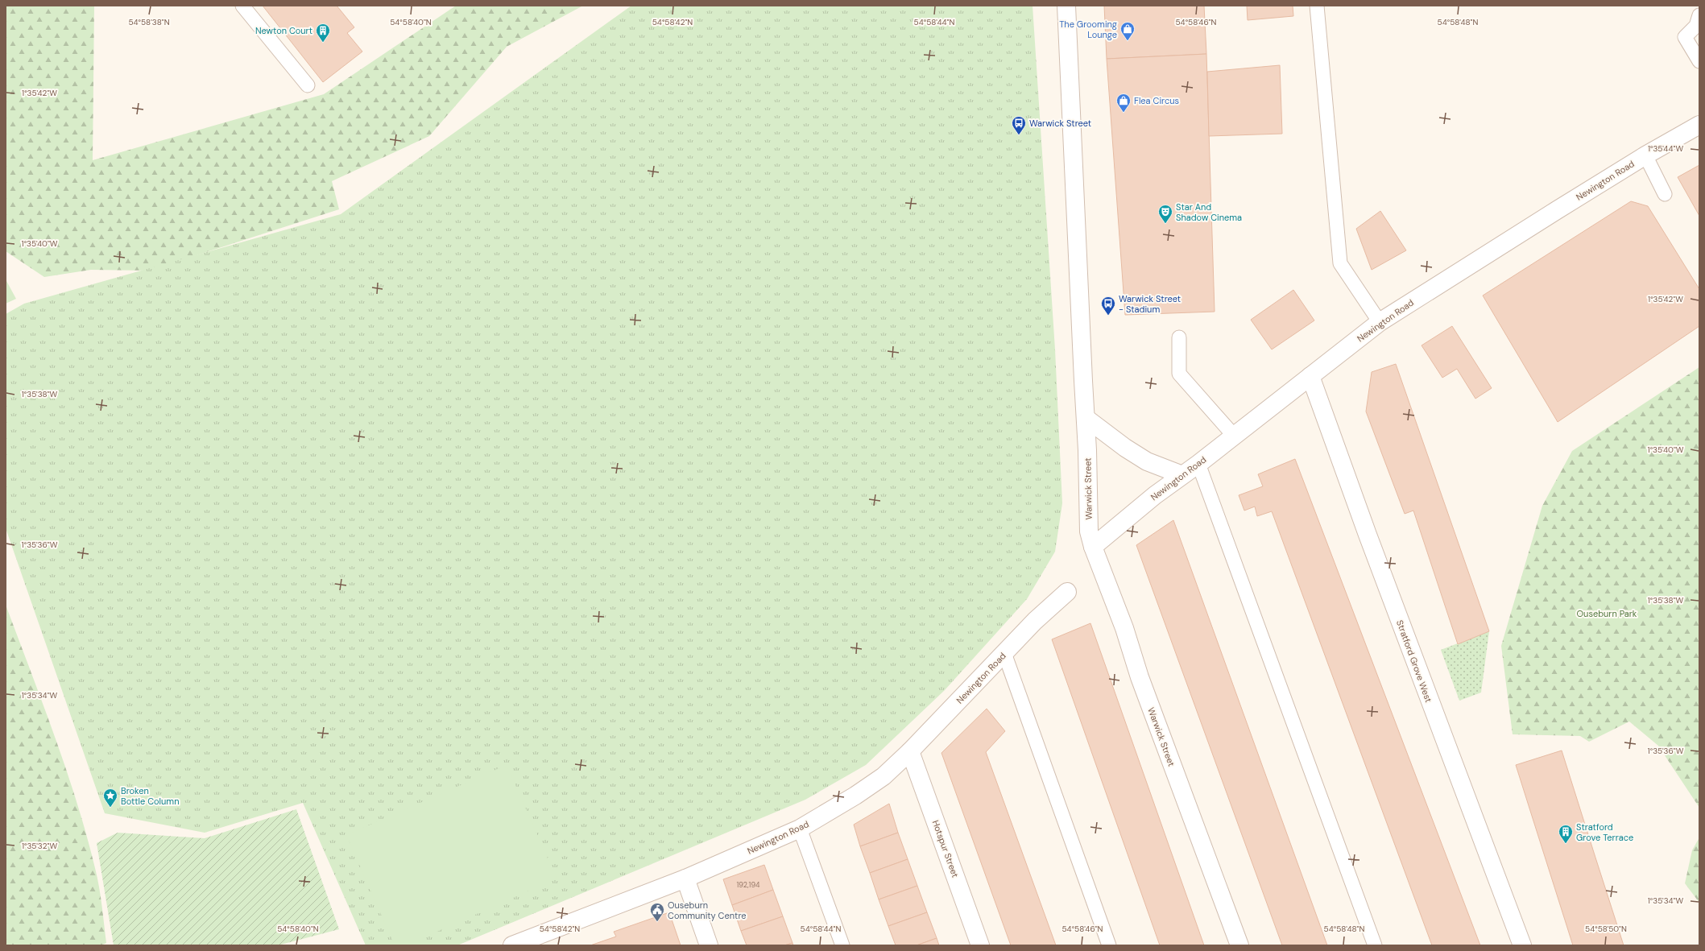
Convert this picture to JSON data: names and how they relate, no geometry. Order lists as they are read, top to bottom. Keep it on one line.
{"streets":{"street":["Newington Road","Warwick Street","Stratford Grove West","Hotspur Street"]},"crossings":[["Newington Road","Warwick Street"],["Newington Road","Stratford Grove West"],["Newington Road","Hotspur Street"]],"parks":["Ouseburn Park"],"places":{"shop":["The Grooming Lounge","Flea Circus"],"building":["Newton Court","Stratford Grove Terrace"],"bus stop":["Warwick Street","Warwick Street - Stadium"],"theatre":["Star And Shadow Cinema"],"place":["Broken Bottle Column"],"public building":["Ouseburn Community Centre"]},"house_numbers":["192,194"],"coordinates":["54°58'38\"N","54°58'40\"N","54°58'42\"N","54°58'44\"N","54°58'46\"N","54°58'48\"N","1°35'42\"W","1°35'44\"W","1°35'40\"W","1°35'38\"W","1°35'36\"W","1°35'34\"W","1°35'32\"W","54°58'50\"N"]}
